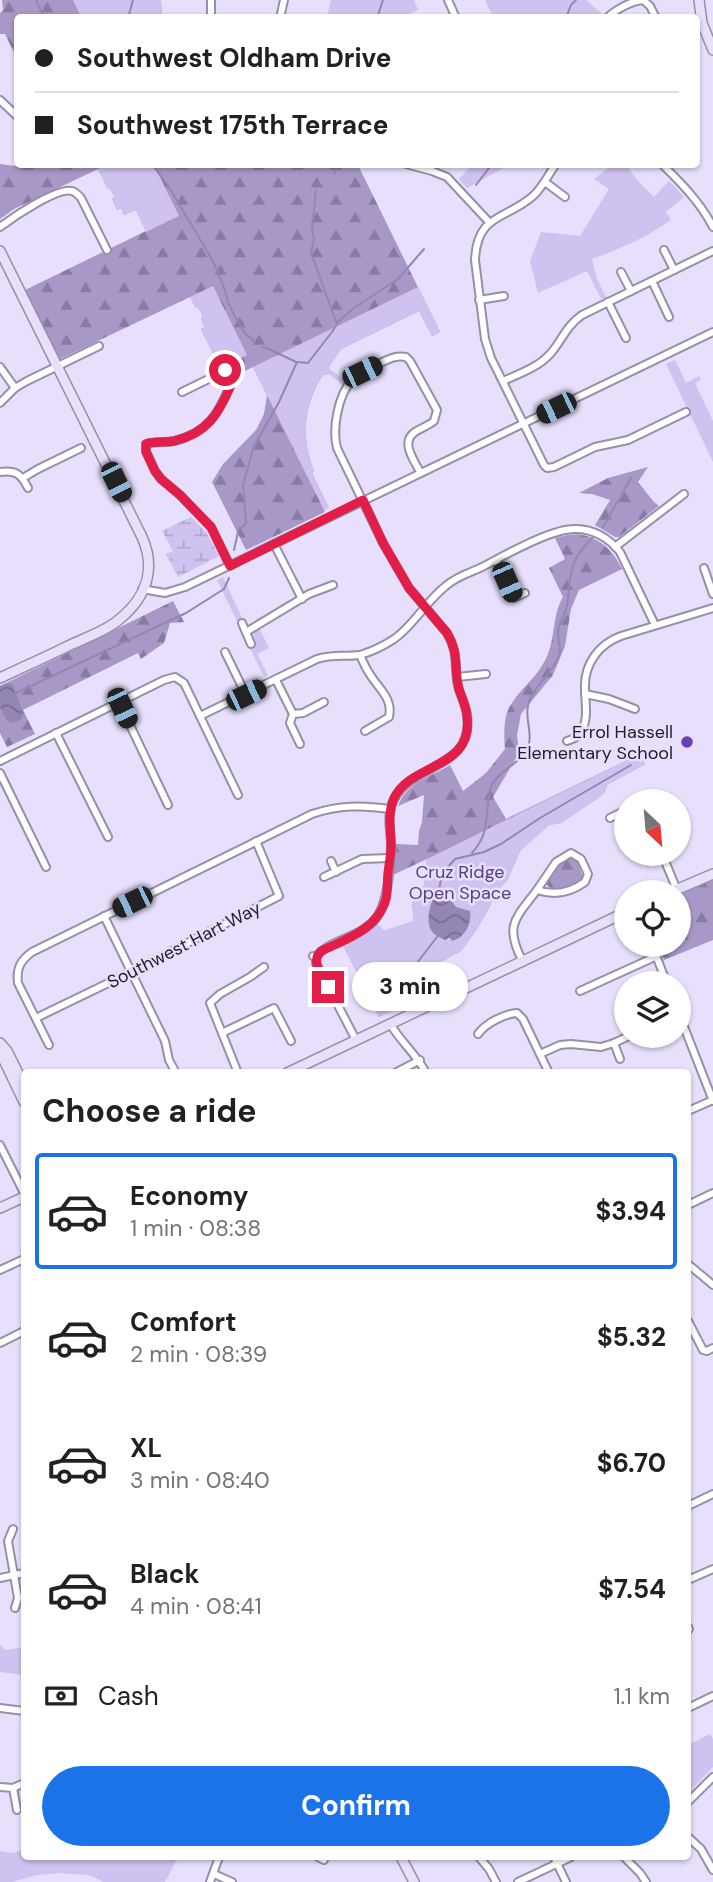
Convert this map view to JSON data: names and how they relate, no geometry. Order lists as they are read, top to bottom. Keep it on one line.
{"streets":{"street":["Southwest Hart Way"]},"parks":["Cruz Ridge Open Space"],"places":["Errol Hassell Elementary School"],"north":"bottom right","page":{"banner":["Southwest Oldham Drive","Southwest 175th Terrace"],"bubble":"3 min","heading":"Choose a ride","list":[{"name":"Economy","note":"1 min · 08:38","value":"$3.94"},{"name":"Comfort","note":"2 min · 08:39","value":"$5.32"},{"name":"XL","note":"3 min · 08:40","value":"$6.70"},{"name":"Black","note":"4 min · 08:41","value":"$7.54"}],"pay":["Cash","1.1 km"],"buttons":"Confirm"}}
